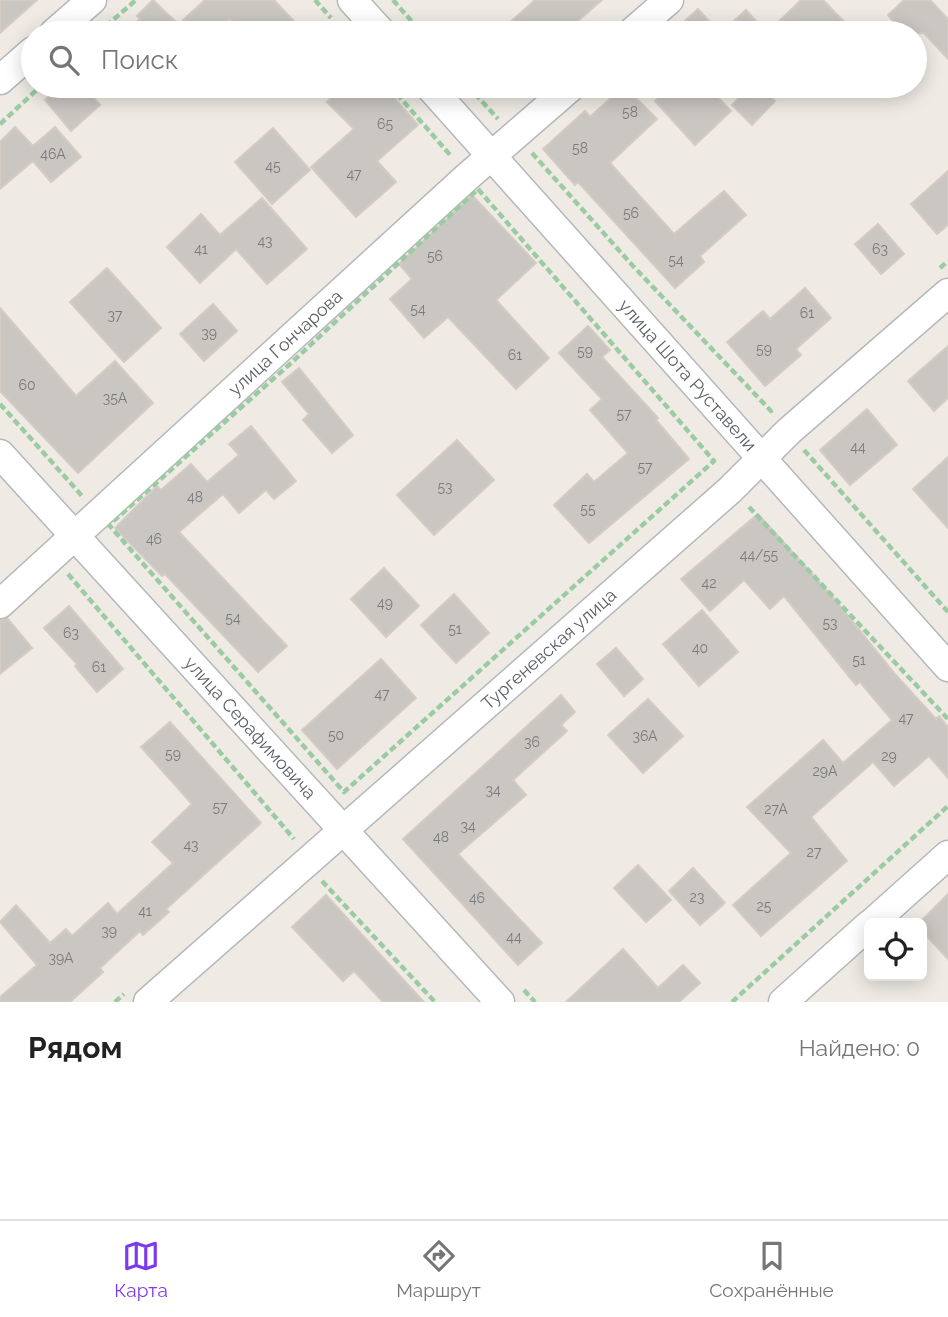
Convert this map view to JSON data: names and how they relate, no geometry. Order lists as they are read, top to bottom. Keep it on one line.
{"streets":{"street":["улица Гончарова","улица Шота Руставели","Тургеневская улица","улица Серафимовича"]},"crossings":[["улица Гончарова","улица Шота Руставели"],["улица Гончарова","улица Серафимовича"],["улица Шота Руставели","Тургеневская улица"],["Тургеневская улица","улица Серафимовича"]],"house_numbers":["58","65","58","46А","45","47","56","43","41","63","56","54","54","61","37","39","59","59","61","60","35А","57","44","57","53","48","55","46","44/55","42","49","54","53","51","63","40","51","61","47","47","50","36А","36","59","29","29А","34","57","27А","34","48","43","27","23","46","25","41","39","44","39А"],"page":{"search":"Поиск","heading":["Рядом","Найдено: 0"],"nav":["Карта","Маршрут","Сохранённые"]}}
